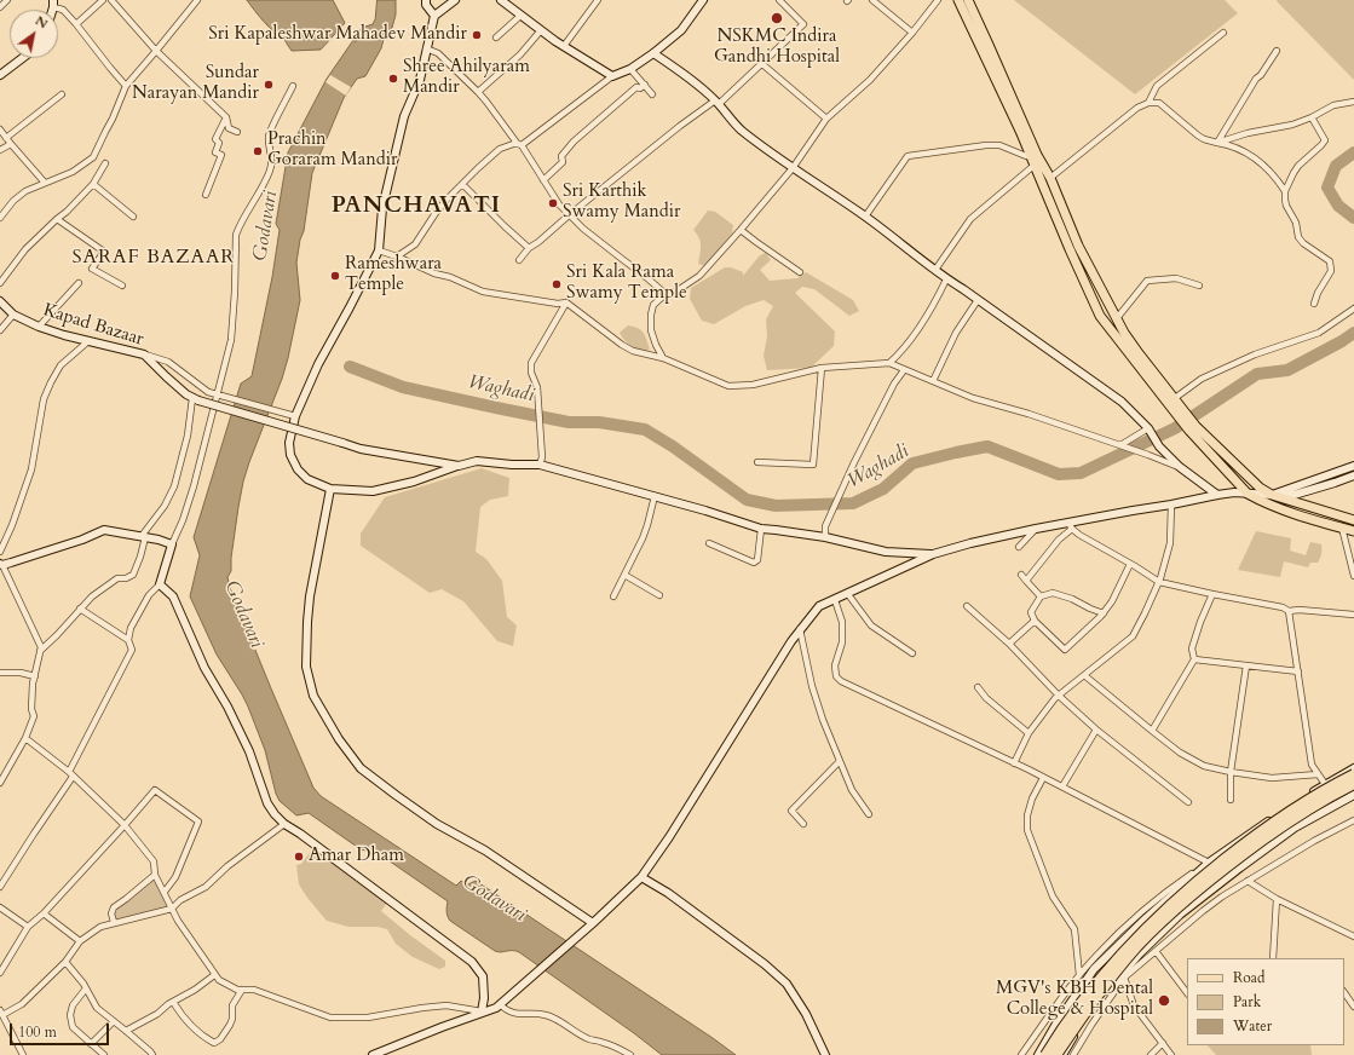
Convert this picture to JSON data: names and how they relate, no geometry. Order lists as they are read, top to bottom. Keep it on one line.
{"streets":{"street":["Kapad Bazaar"]},"districts":["PANCHAVATI","SARAF BAZAAR"],"water":["Godavari","Waghadi"],"places":["NSKMC Indira Gandhi Hospital","Sri Kapaleshwar Mahadev Mandir","Shree Ahilyaram Mandir","Sundar Narayan Mandir","Prachin Goraram Mandir","Sri Karthik Swamy Mandir","Rameshwara Temple","Sri Kala Rama Swamy Temple","Amar Dham","MGV's KBH Dental College & Hospital"],"legend":["Road","Park","Water"],"scale_bar":"100 m","north":"top right"}
